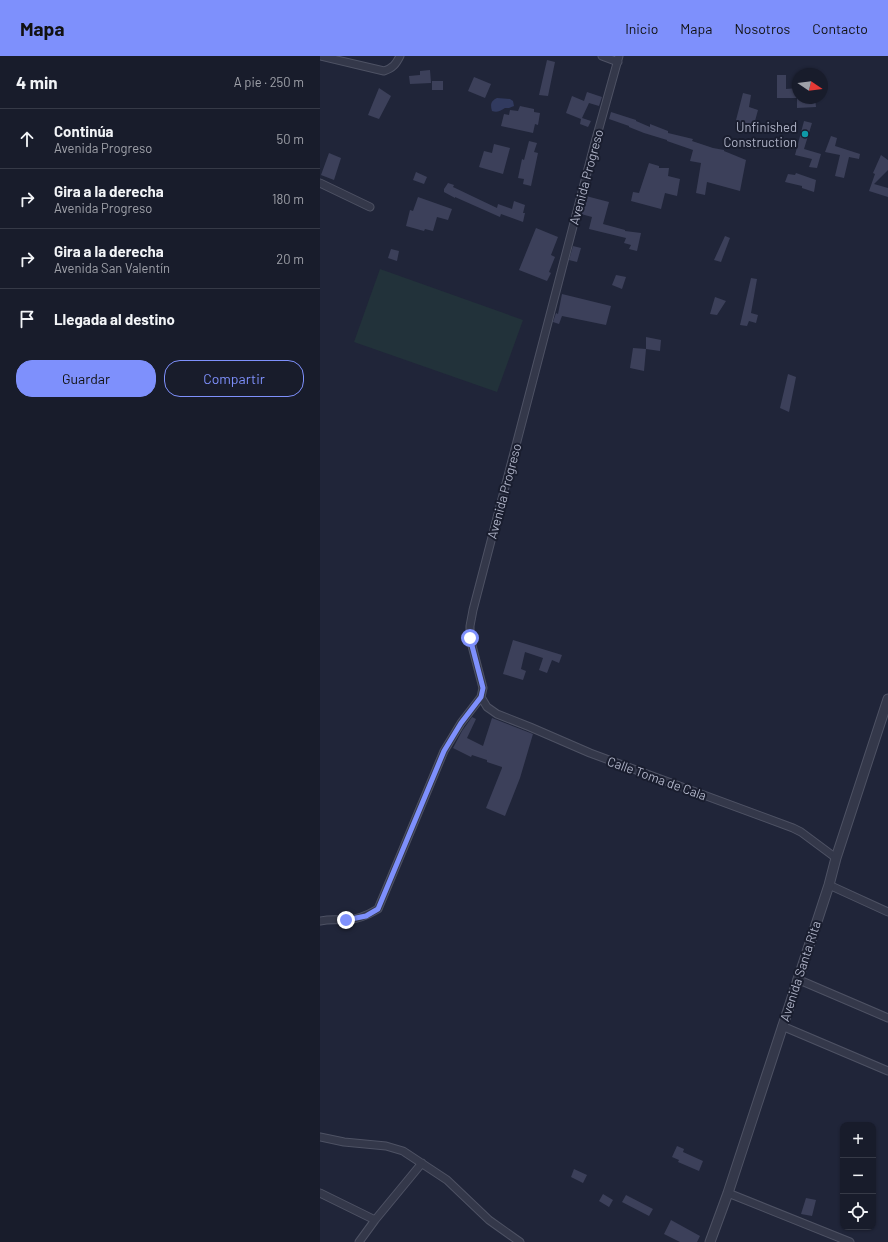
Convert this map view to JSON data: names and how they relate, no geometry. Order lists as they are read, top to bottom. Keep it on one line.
{"streets":{"street":["Avenida Progreso","Calle Toma de Cala","Avenida Santa Rita"]},"crossings":[["Avenida Progreso","Calle Toma de Cala"],["Calle Toma de Cala","Avenida Santa Rita"]],"places":["Unfinished Construction"],"north":"right","page":{"header":"Mapa","nav":["Inicio","Mapa","Nosotros","Contacto"],"heading":["4 min","A pie · 250 m"],"list":[["Continúa","Avenida Progreso","50 m"],["Gira a la derecha","Avenida Progreso","180 m"],["Gira a la derecha","Avenida San Valentín","20 m"],"Llegada al destino"],"buttons":["Guardar","Compartir"],"map_buttons":["+","−"]}}
